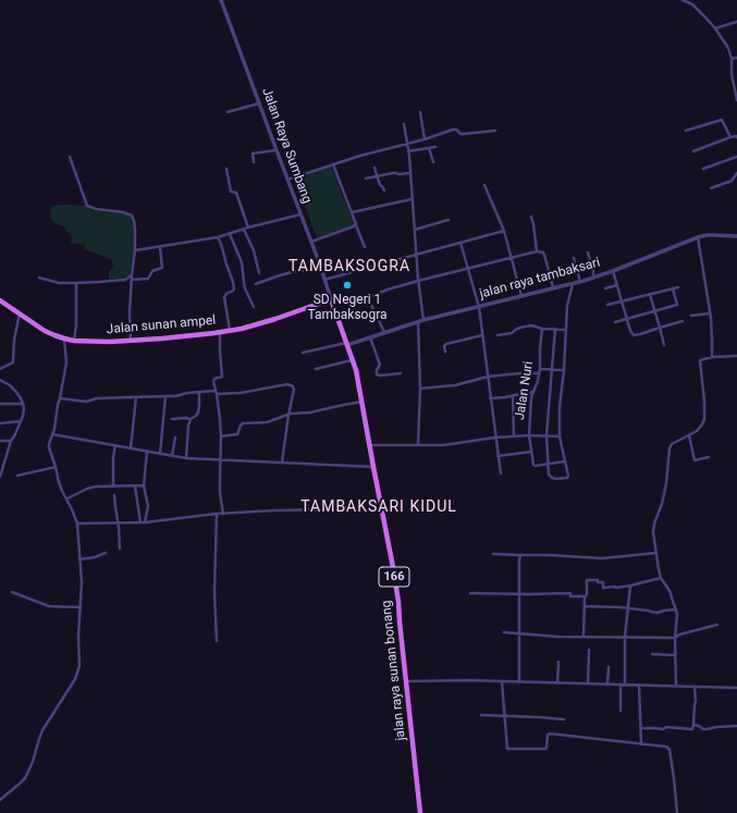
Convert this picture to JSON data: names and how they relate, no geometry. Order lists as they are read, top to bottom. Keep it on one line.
{"streets":{"main road":["Jalan sunan ampel","166","jalan raya sunan bonang"],"street":["Jalan Raya Sumbang","jalan raya tambaksari","Jalan Nuri"]},"crossings":[["Jalan Raya Sumbang","Jalan sunan ampel"],["Jalan Raya Sumbang","jalan raya sunan bonang"],["jalan raya tambaksari","jalan raya sunan bonang"],["Jalan sunan ampel","jalan raya sunan bonang"]],"districts":["TAMBAKSOGRA","TAMBAKSARI KIDUL"],"places":["SD Negeri 1 Tambaksogra"]}
